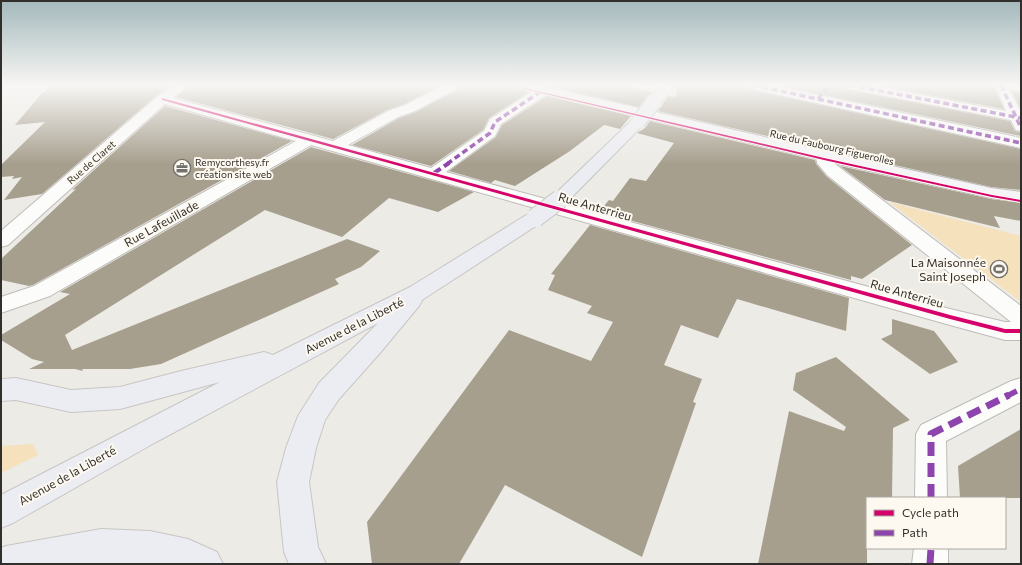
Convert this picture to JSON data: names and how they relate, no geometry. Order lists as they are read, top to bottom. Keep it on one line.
{"streets":{"main road":["Avenue de la Liberté"],"street":["Rue du Faubourg Figuerolles","Rue de Claret","Rue Anterrieu","Rue Lafeuillade"]},"crossings":[["Rue Anterrieu","Rue Lafeuillade"]],"places":{"office":["Remycorthesy.fr création site web"],"sports":["La Maisonnée Saint Joseph"]},"legend":["Cycle path","Path"]}
